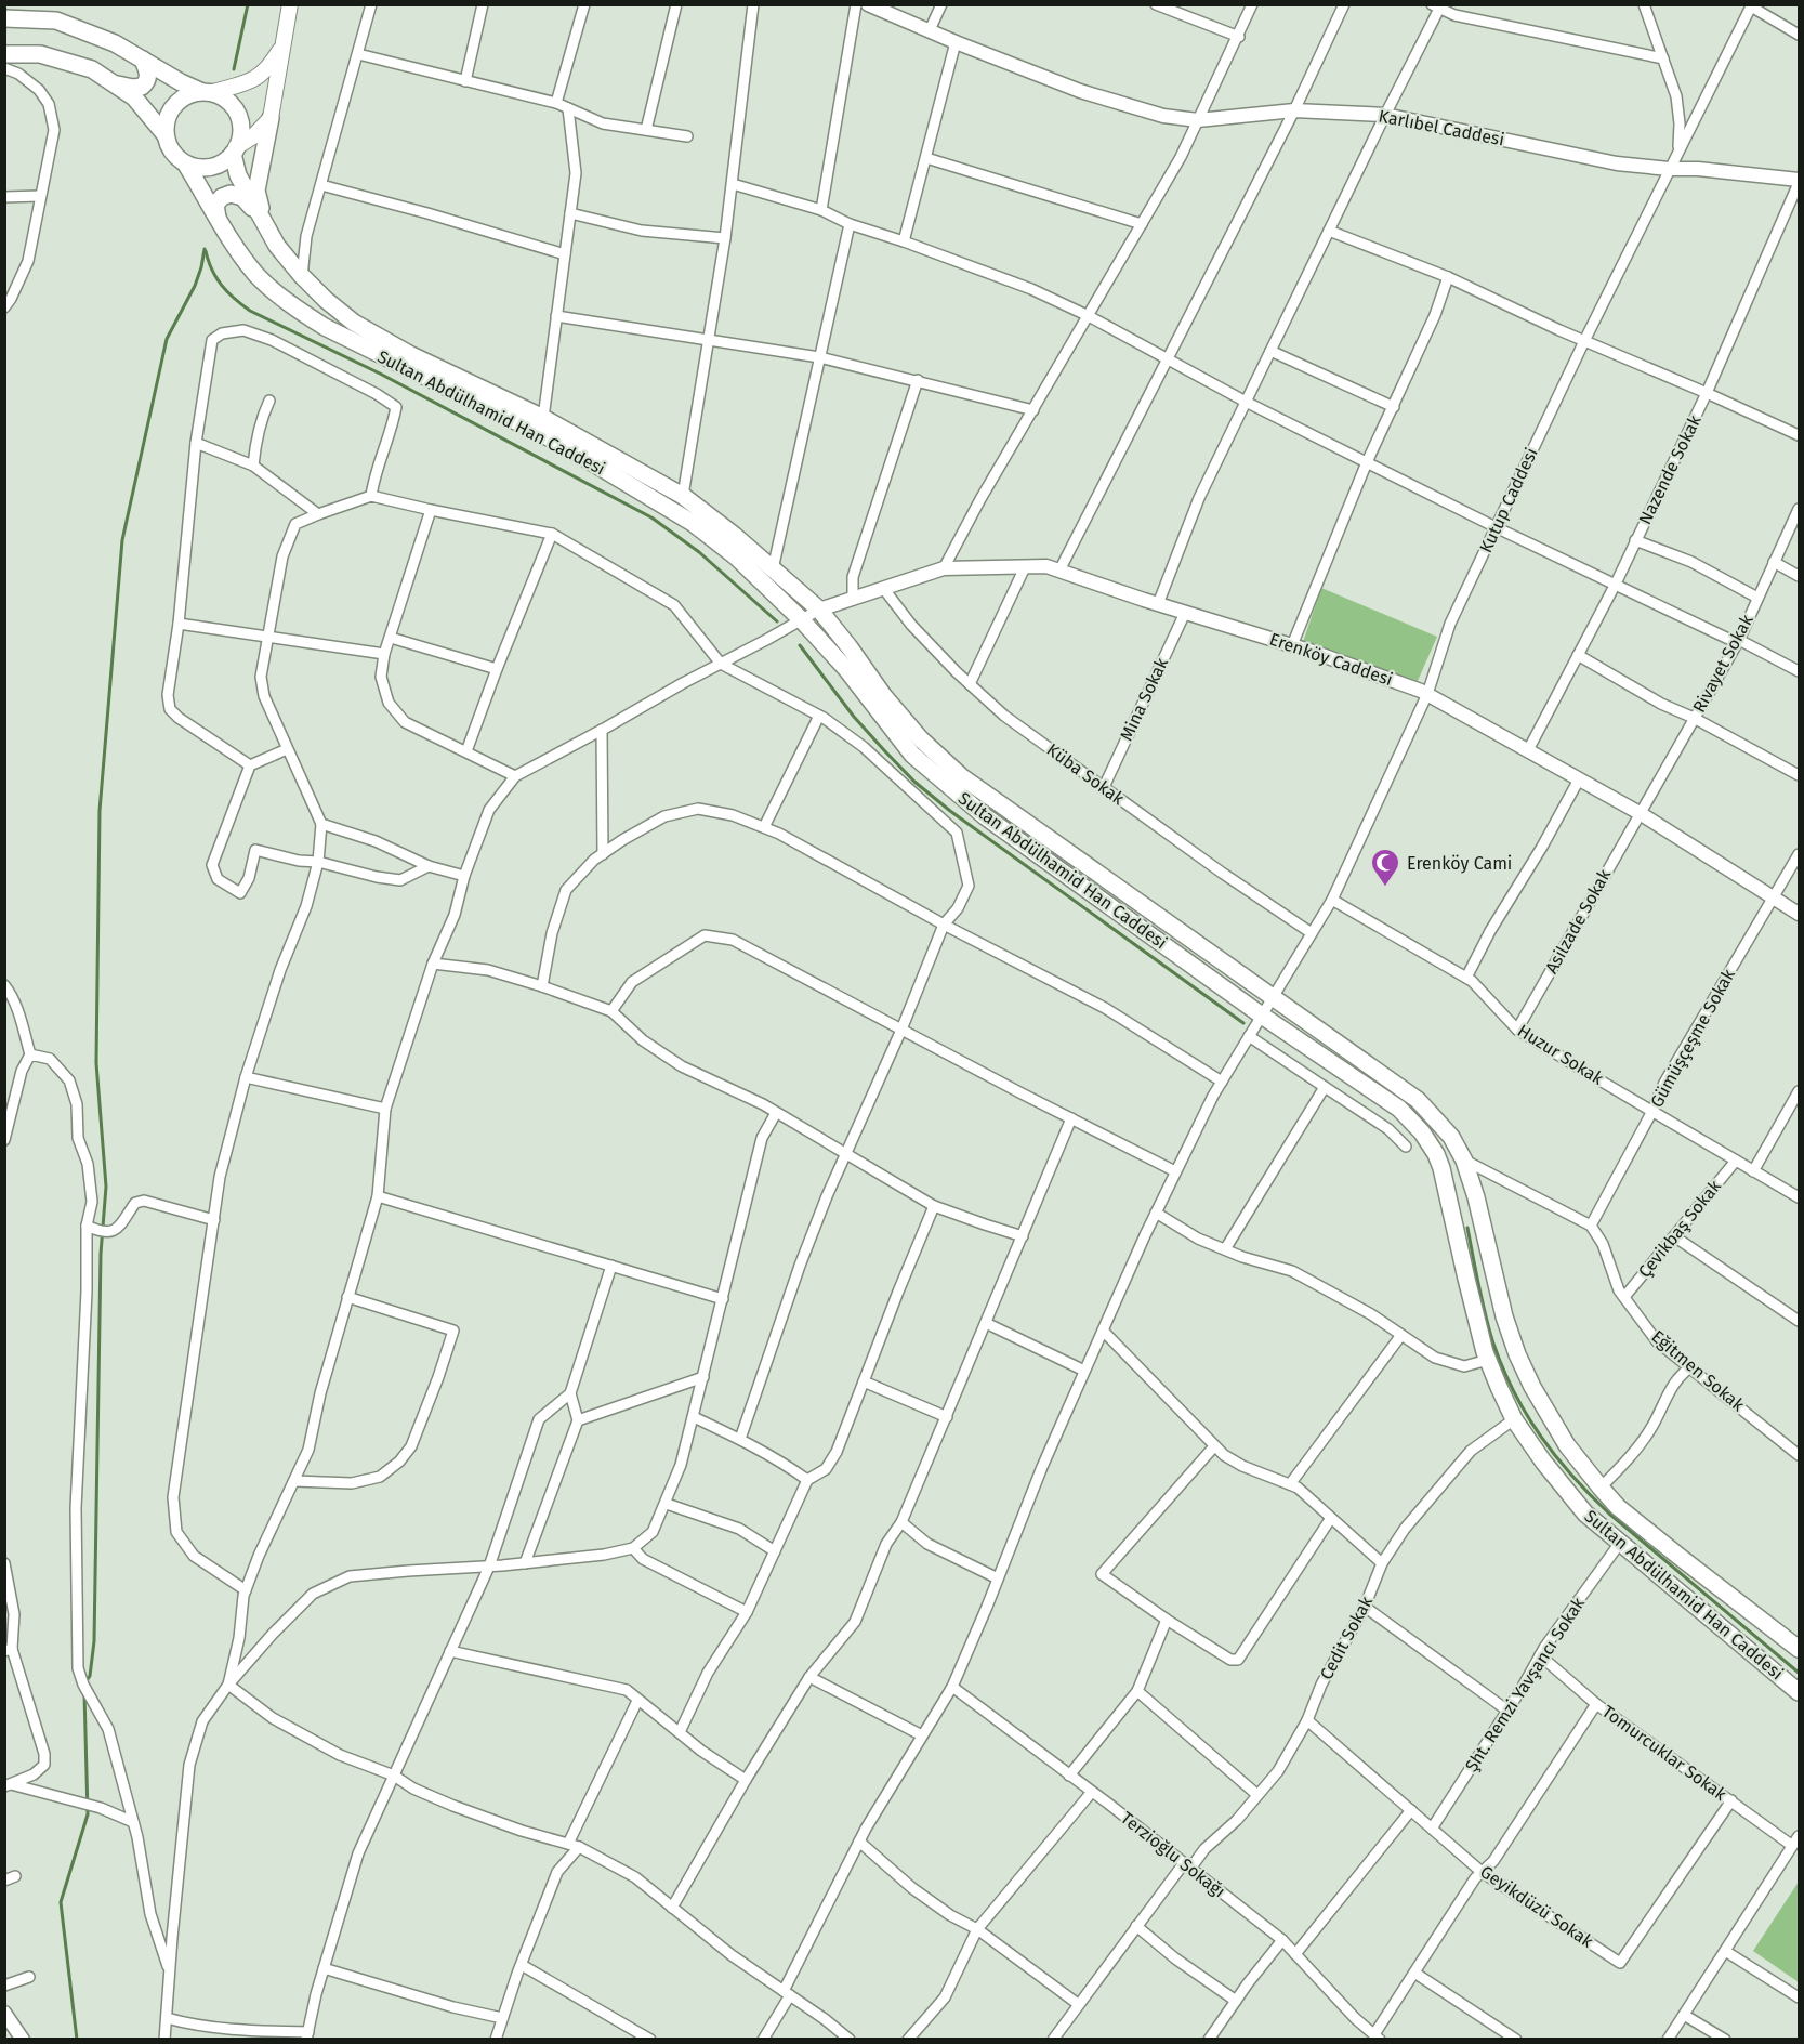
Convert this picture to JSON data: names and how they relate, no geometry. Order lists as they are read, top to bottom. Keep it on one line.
{"streets":{"main road":["Sultan Abdülhamid Han Caddesi"],"street":["Karlıbel Caddesi","Nazende Sokak","Kutup Caddesi","Erenköy Caddesi","Rivayet Sokak","Mina Sokak","Küba Sokak","Asilzade Sokak","Gümüşçeşme Sokak","Huzur Sokak","Çevikbaş Sokak","Eğitmen Sokak","Cedit Sokak","Şht. Remzi Yavşancı Sokak","Tomurcuklar Sokak","Terzioğlu Sokağı","Geyikdüzü Sokak"]},"crossings":[["Karlıbel Caddesi","Nazende Sokak"],["Karlıbel Caddesi","Kutup Caddesi"],["Sultan Abdülhamid Han Caddesi","Kutup Caddesi"],["Sultan Abdülhamid Han Caddesi","Erenköy Caddesi"],["Sultan Abdülhamid Han Caddesi","Cedit Sokak"],["Sultan Abdülhamid Han Caddesi","Şht. Remzi Yavşancı Sokak"],["Nazende Sokak","Erenköy Caddesi"],["Kutup Caddesi","Erenköy Caddesi"],["Kutup Caddesi","Küba Sokak"],["Kutup Caddesi","Huzur Sokak"],["Kutup Caddesi","Terzioğlu Sokağı"],["Erenköy Caddesi","Rivayet Sokak"],["Erenköy Caddesi","Mina Sokak"],["Erenköy Caddesi","Küba Sokak"],["Erenköy Caddesi","Asilzade Sokak"],["Erenköy Caddesi","Gümüşçeşme Sokak"],["Rivayet Sokak","Asilzade Sokak"],["Mina Sokak","Küba Sokak"],["Asilzade Sokak","Huzur Sokak"],["Gümüşçeşme Sokak","Huzur Sokak"],["Gümüşçeşme Sokak","Eğitmen Sokak"],["Huzur Sokak","Çevikbaş Sokak"],["Çevikbaş Sokak","Eğitmen Sokak"],["Cedit Sokak","Terzioğlu Sokağı"],["Cedit Sokak","Geyikdüzü Sokak"],["Şht. Remzi Yavşancı Sokak","Tomurcuklar Sokak"],["Şht. Remzi Yavşancı Sokak","Geyikdüzü Sokak"],["Tomurcuklar Sokak","Geyikdüzü Sokak"]],"places":{"mosque":["Erenköy Cami"]}}
